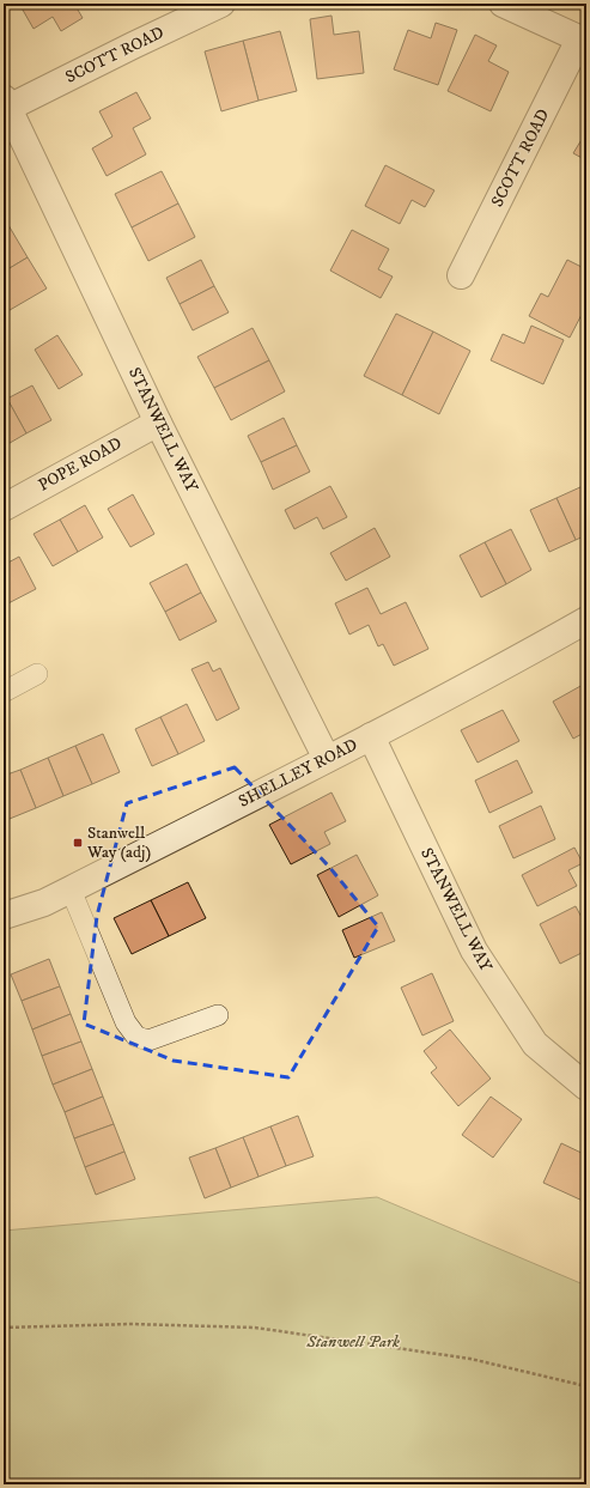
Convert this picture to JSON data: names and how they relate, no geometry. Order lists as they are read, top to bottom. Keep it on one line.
{"streets":{"street":["SCOTT ROAD","STANWELL WAY","POPE ROAD","SHELLEY ROAD"]},"crossings":[["SCOTT ROAD","STANWELL WAY"],["STANWELL WAY","POPE ROAD"],["STANWELL WAY","SHELLEY ROAD"]],"parks":["Stanwell Park"],"places":{"transit":["Stanwell Way (adj)"]}}
